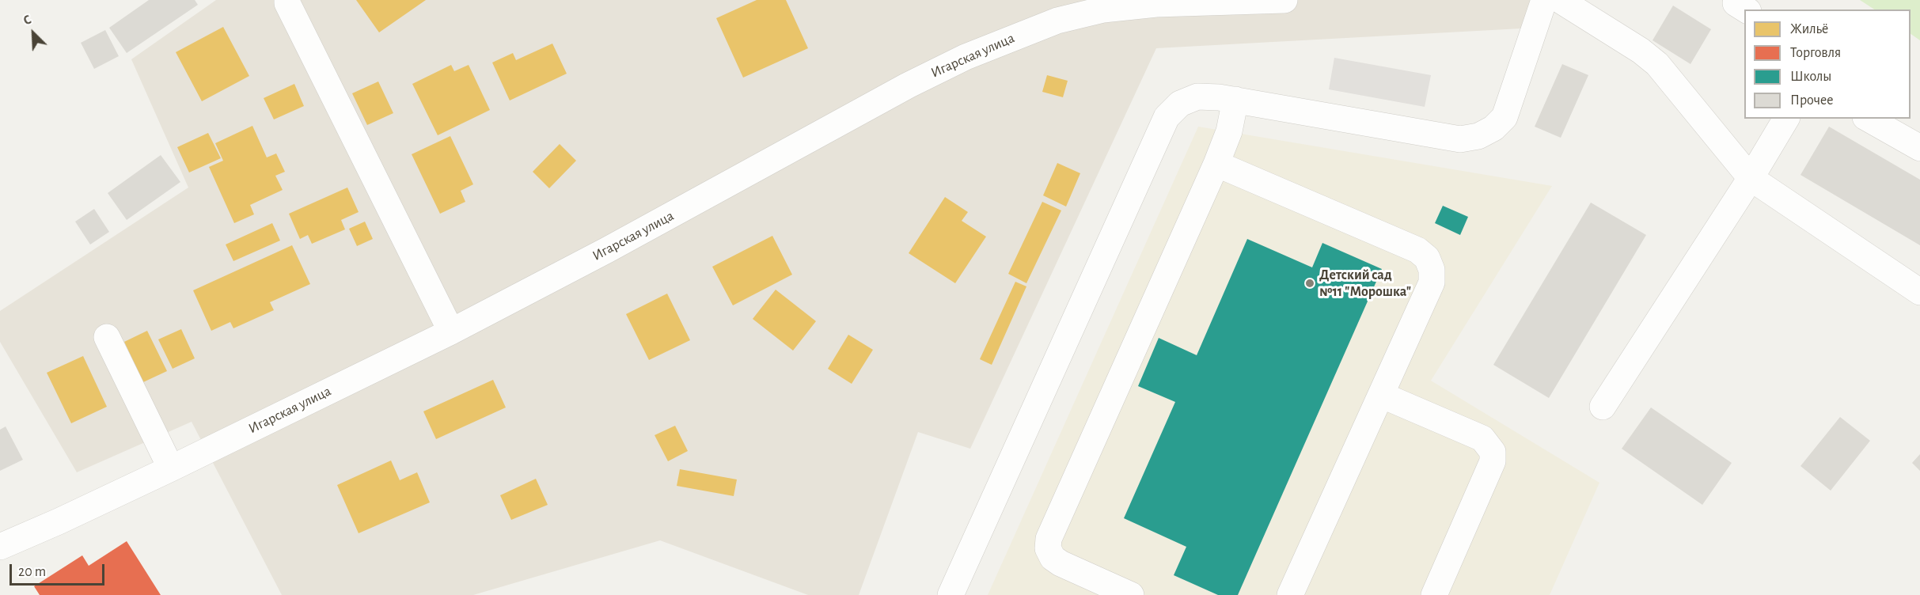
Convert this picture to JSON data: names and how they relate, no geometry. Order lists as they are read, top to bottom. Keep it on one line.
{"streets":{"street":["Игарская улица"]},"places":["Детский сад №11 \"Морошка\""],"legend":["Жильё","Торговля","Школы","Прочее"],"scale_bar":"20 m","north":"top left"}
